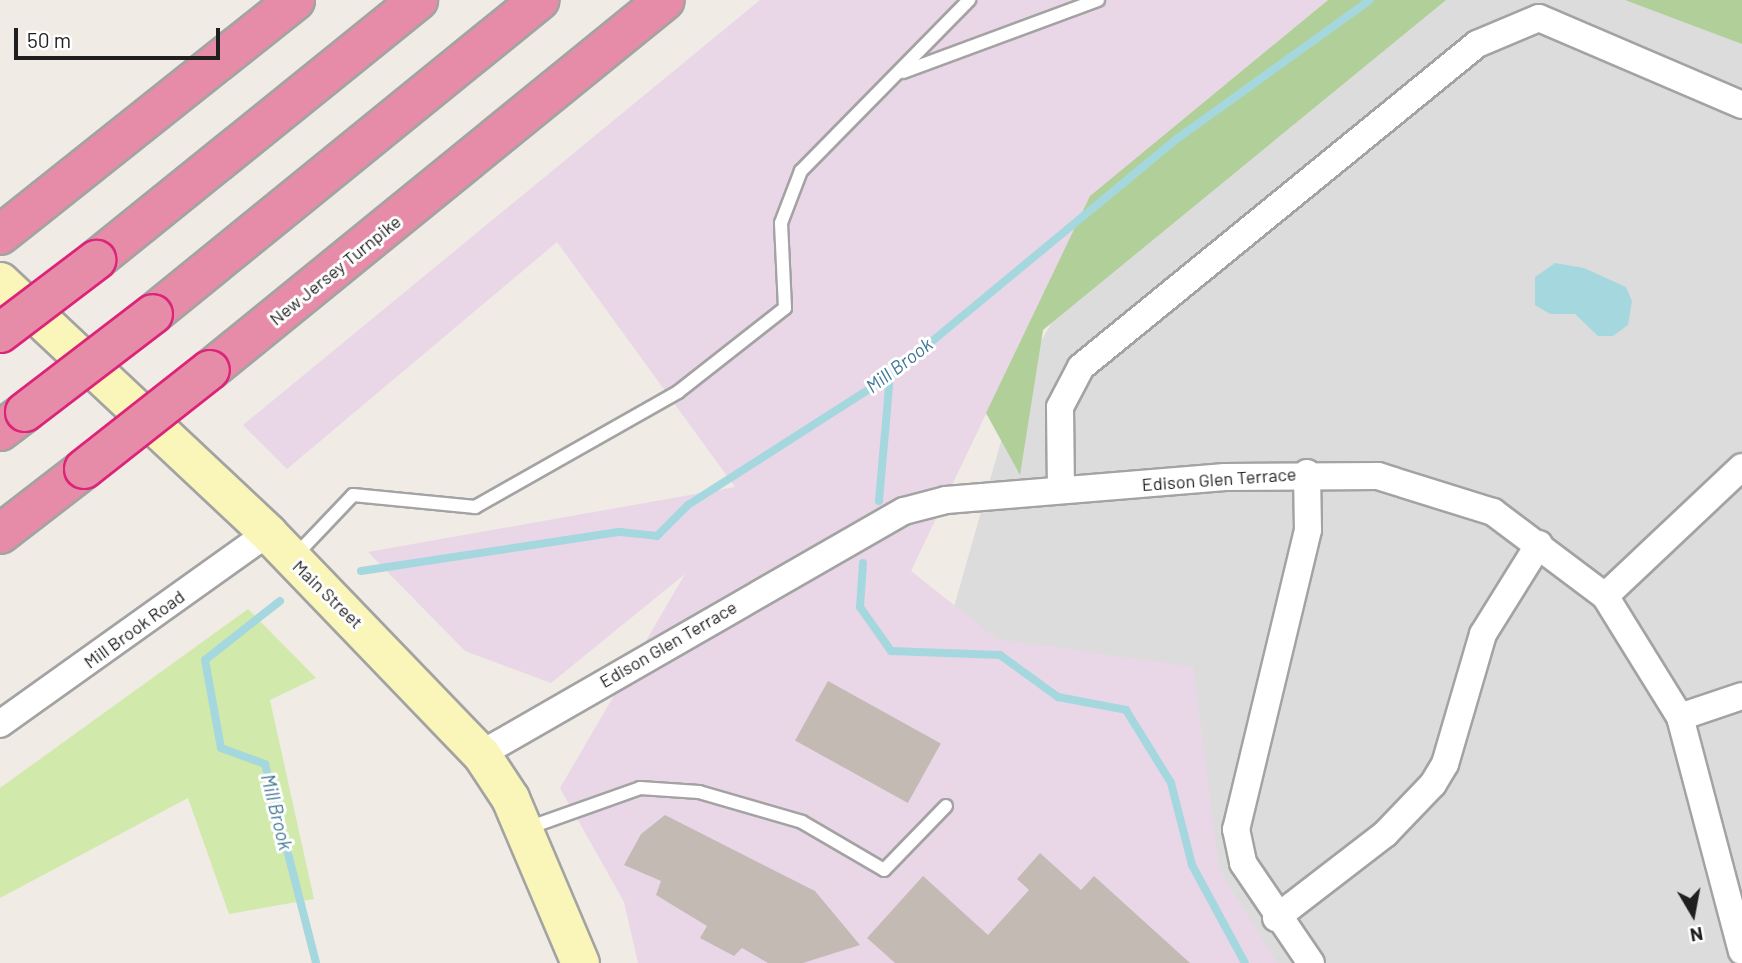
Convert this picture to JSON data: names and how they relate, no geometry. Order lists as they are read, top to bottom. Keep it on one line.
{"streets":{"highway":["New Jersey Turnpike"],"main road":["Main Street"],"street":["Edison Glen Terrace","Mill Brook Road"]},"crossings":[["Edison Glen Terrace","Main Street"],["Main Street","Mill Brook Road"]],"water":["Mill Brook"],"scale_bar":"50 m","north":"bottom"}
